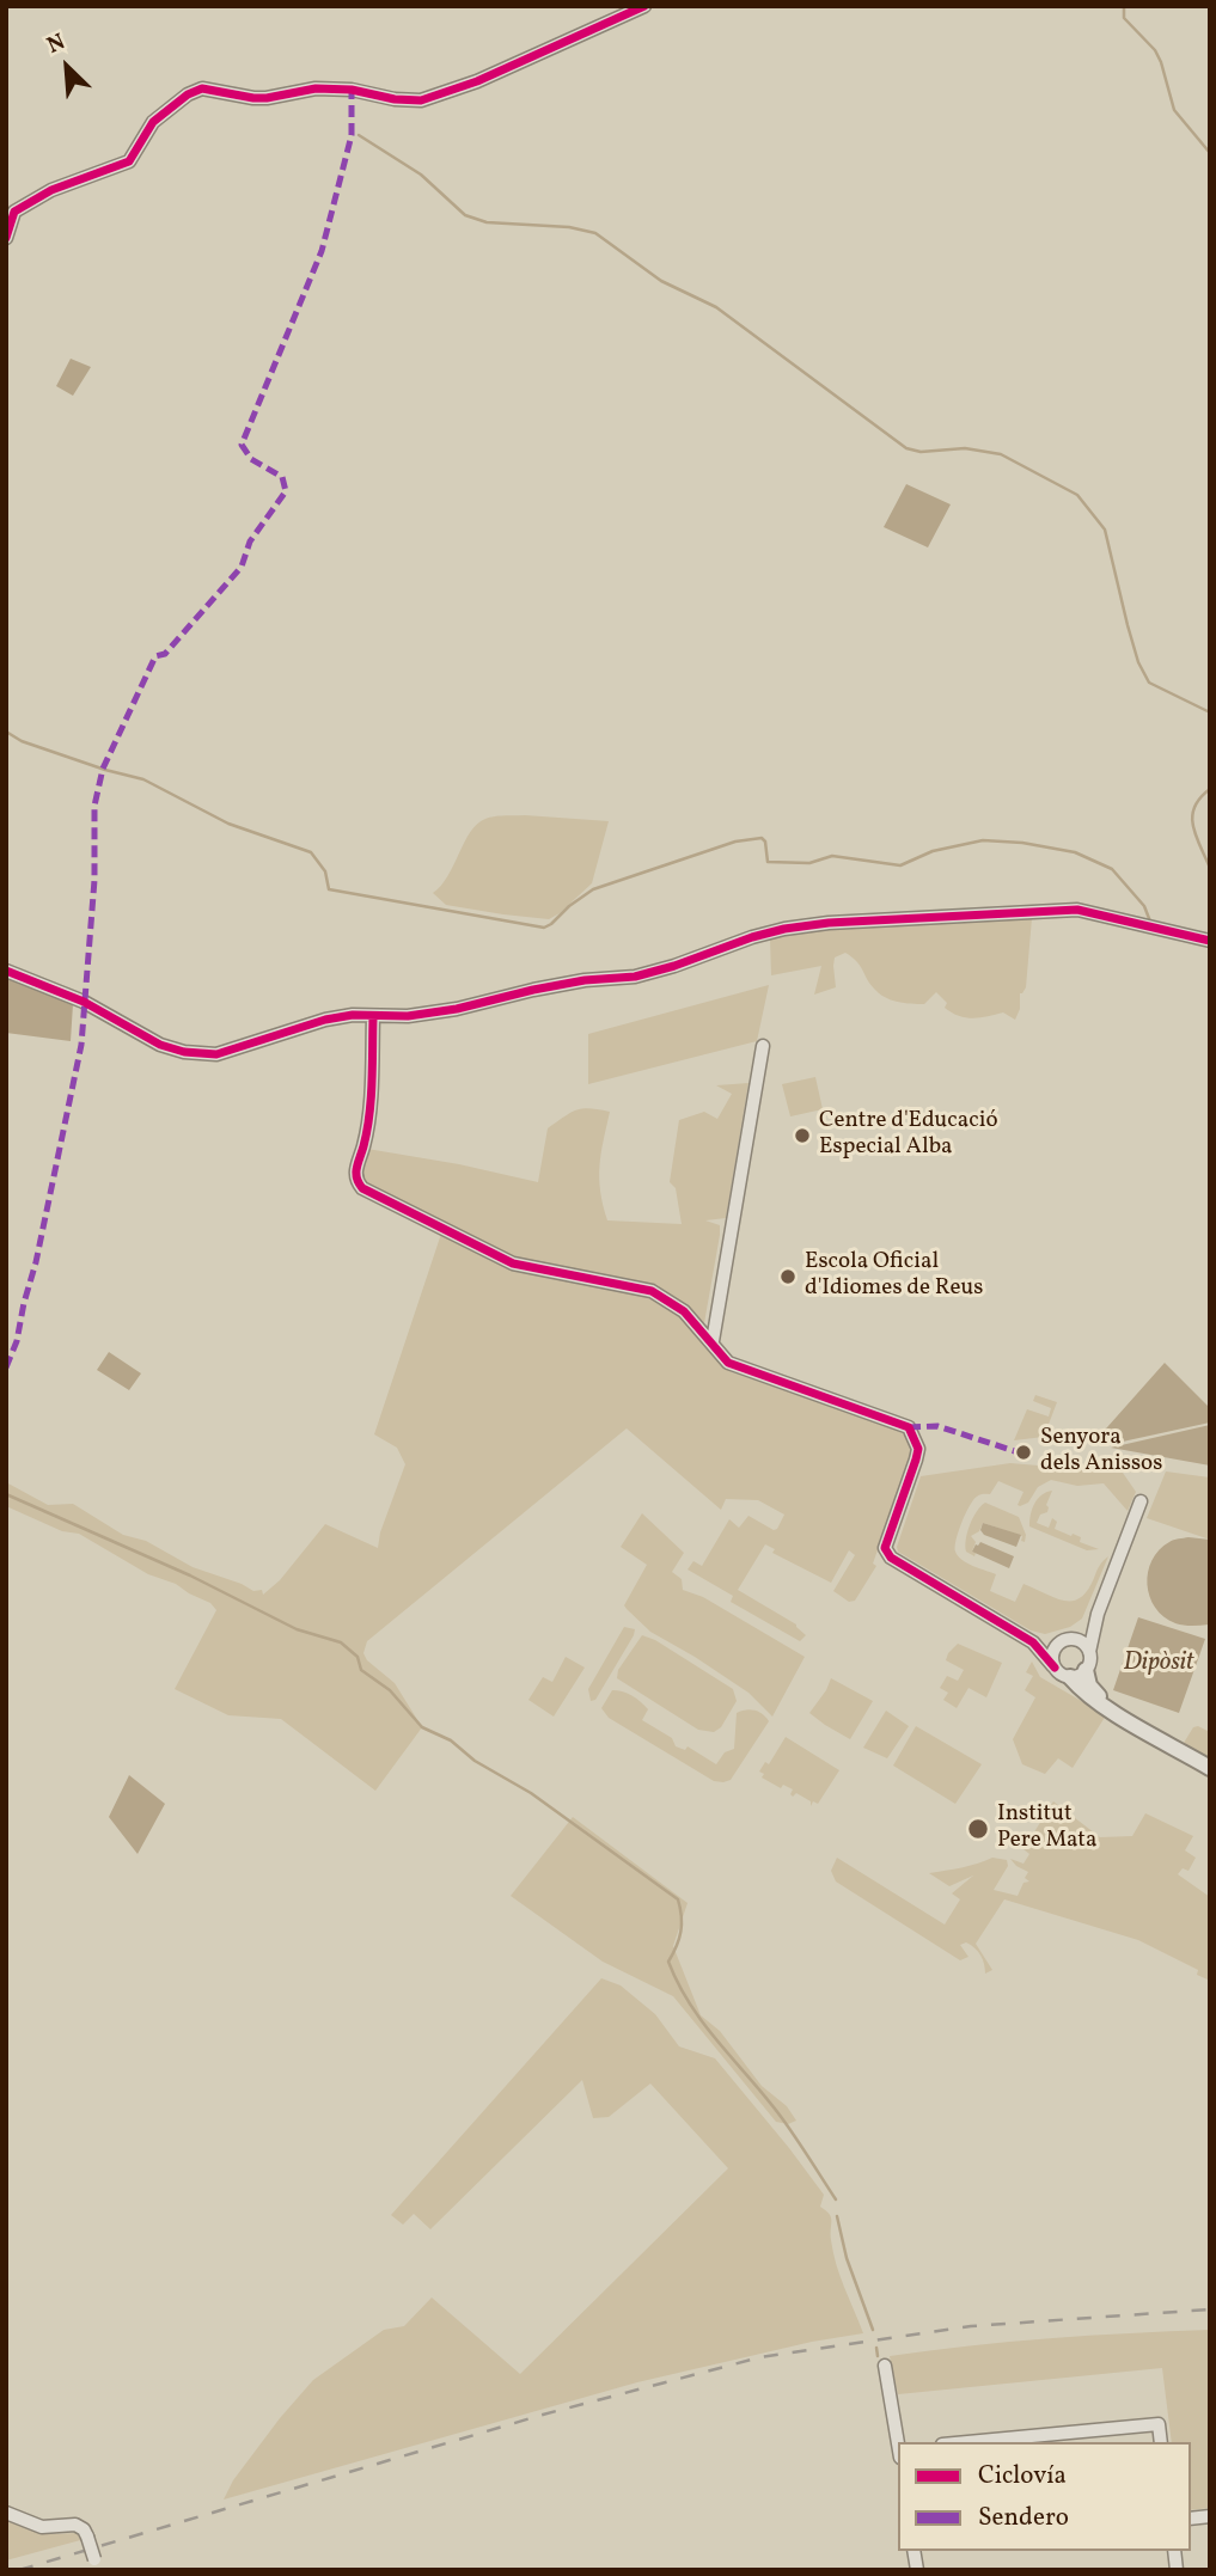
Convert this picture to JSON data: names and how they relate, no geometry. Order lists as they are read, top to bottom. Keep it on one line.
{"water":["Dipòsit"],"places":["Centre d'Educació Especial Alba","Escola Oficial d'Idiomes de Reus","Senyora dels Anissos","Institut Pere Mata"],"legend":["Ciclovía","Sendero"],"north":"top left"}
